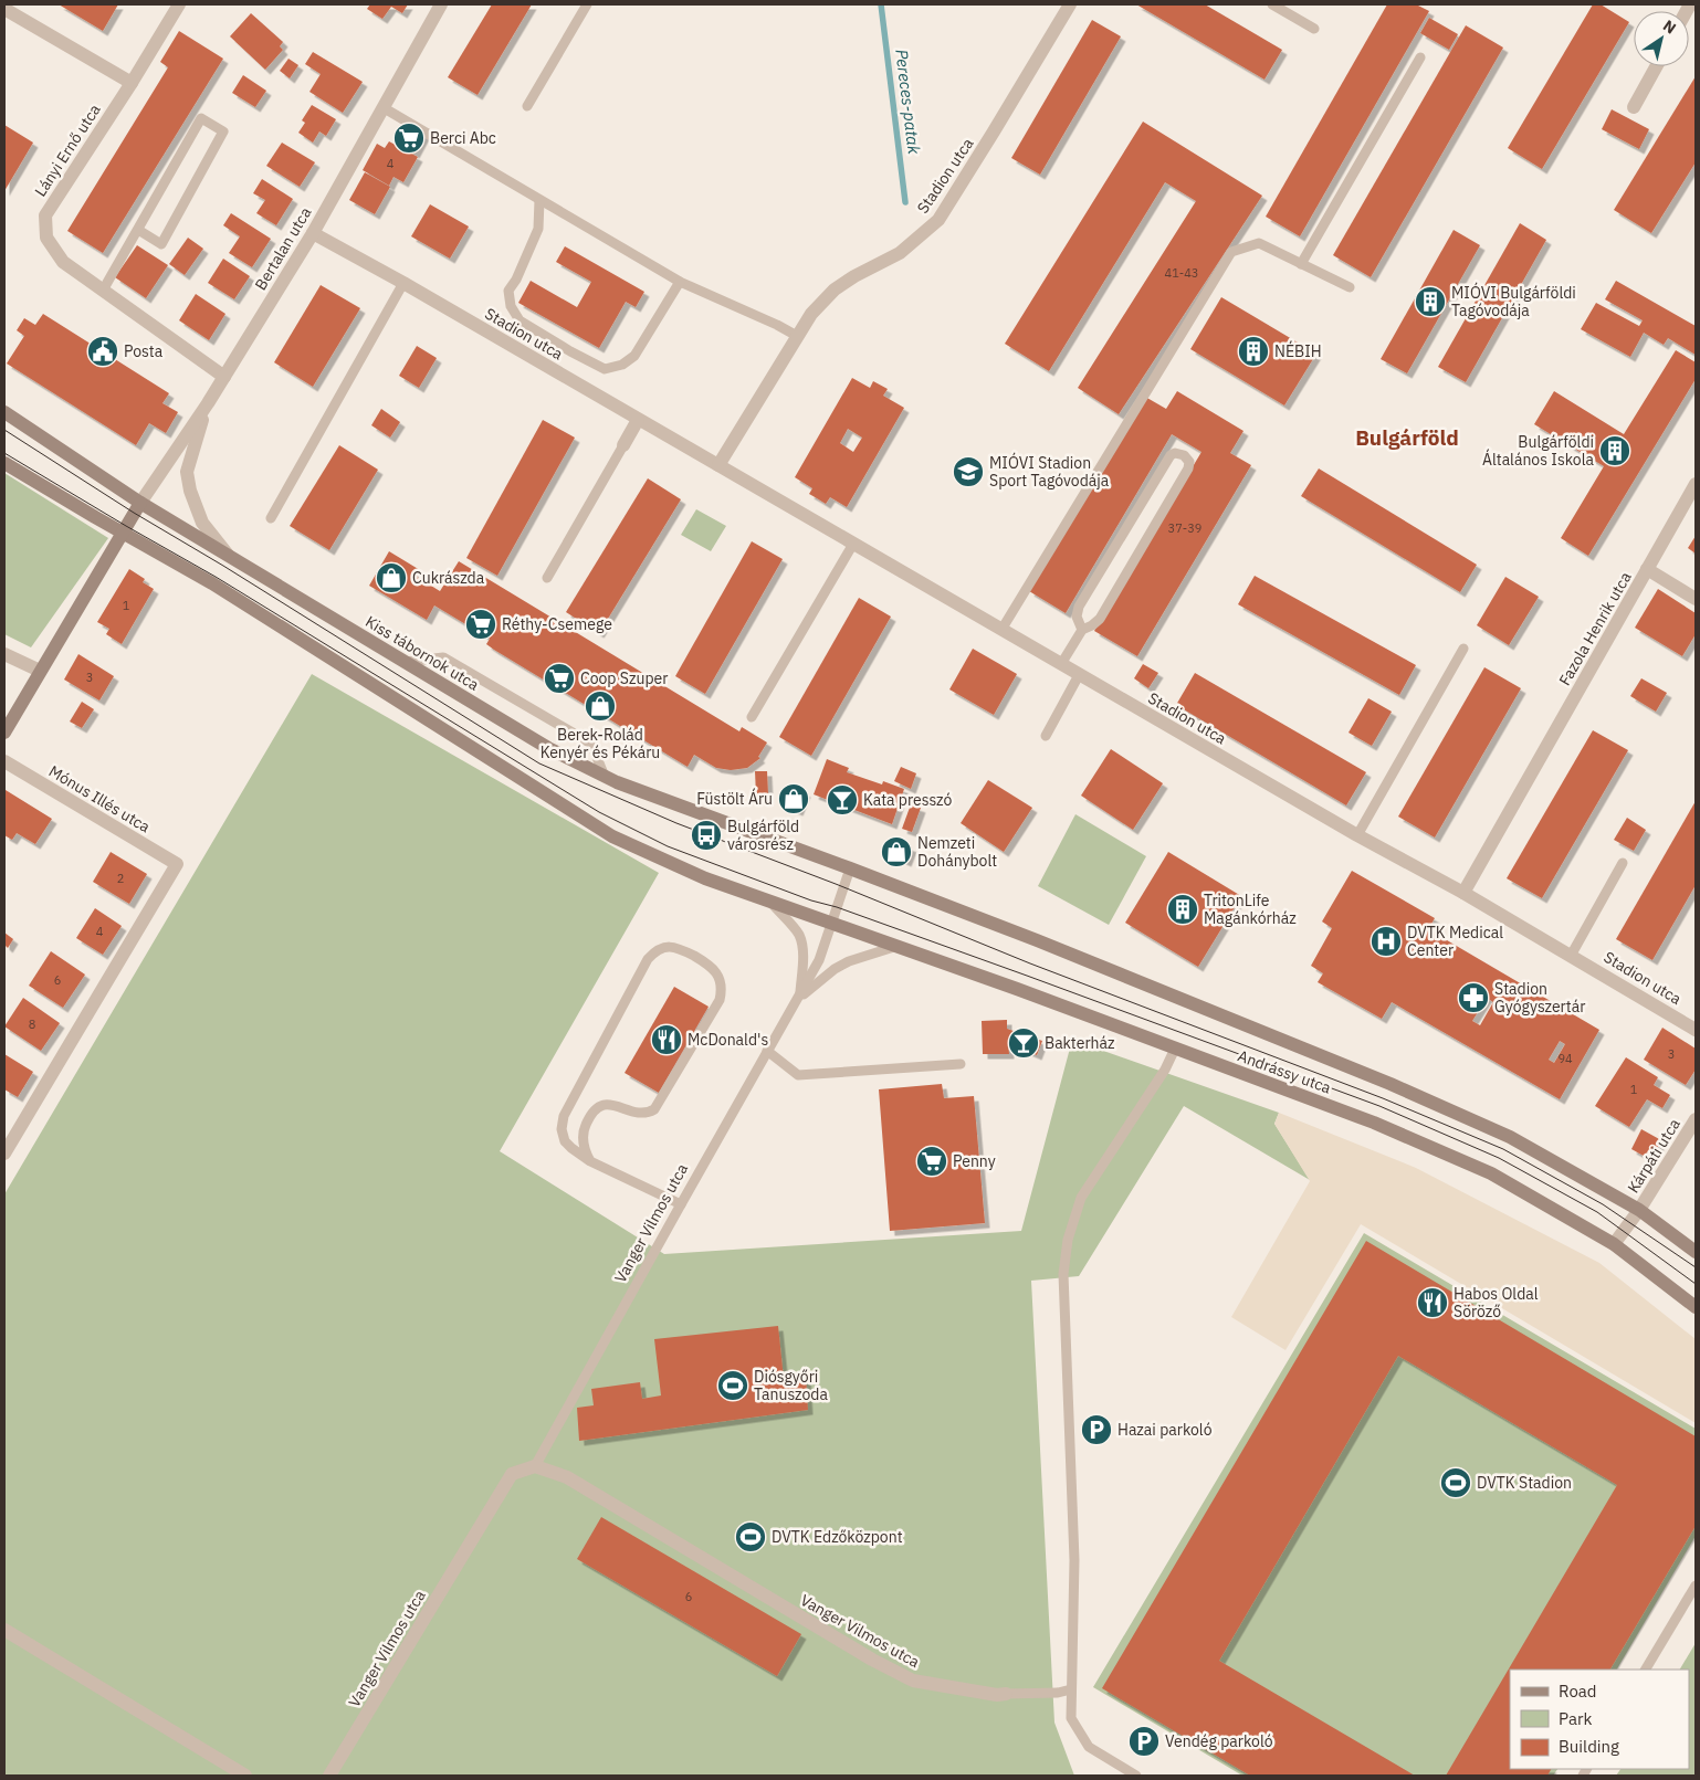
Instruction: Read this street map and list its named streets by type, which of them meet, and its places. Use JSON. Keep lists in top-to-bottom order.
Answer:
{
  "streets": {
    "main road": ["Kiss tábornok utca", "Andrássy utca"],
    "street": [
      "Lányi Ernő utca",
      "Stadion utca",
      "Bertalan utca",
      "Fazola Henrik utca",
      "Mónus Illés utca",
      "Kárpáti utca",
      "Vanger Vilmos utca"
    ]
  },
  "crossings": [
    ["Lányi Ernő utca", "Bertalan utca"],
    ["Stadion utca", "Bertalan utca"],
    ["Stadion utca", "Fazola Henrik utca"],
    ["Bertalan utca", "Kiss tábornok utca"],
    ["Kiss tábornok utca", "Andrássy utca"],
    ["Kiss tábornok utca", "Vanger Vilmos utca"],
    ["Andrássy utca", "Kárpáti utca"],
    ["Andrássy utca", "Vanger Vilmos utca"]
  ],
  "districts": ["Bulgárföld"],
  "water": ["Pereces-patak"],
  "places": {
    "supermarket": [
      "Berci Abc",
      "Réthy-Csemege",
      "Coop Szuper",
      "Penny"
    ],
    "building": [
      "MIÓVI Bulgárföldi Tagóvodája",
      "NÉBIH",
      "Bulgárföldi Általános Iskola",
      "TritonLife Magánkórház"
    ],
    "public building": ["Posta"],
    "school or university": ["MIÓVI Stadion Sport Tagóvodája"],
    "shop": [
      "Cukrászda",
      "Berek-Rolád Kenyér és Pékáru",
      "Füstölt Áru",
      "Nemzeti Dohánybolt"
    ],
    "bar": ["Kata presszó", "Bakterház"],
    "bus stop": ["Bulgárföld városrész"],
    "hospital": ["DVTK Medical Center"],
    "pharmacy": ["Stadion Gyógyszertár"],
    "restaurant": ["McDonald's", "Habos Oldal Söröző"],
    "sports": ["Diósgyőri Tanuszoda", "DVTK Stadion", "DVTK Edzőközpont"],
    "parking": ["Hazai parkoló", "Vendég parkoló"]
  },
  "house_numbers": [
    "4",
    "41-43",
    "37-39",
    "1",
    "3",
    "2",
    "4",
    "6",
    "8",
    "3",
    "94",
    "1",
    "6"
  ],
  "legend": ["Road", "Park", "Building"],
  "north": "top right"
}
